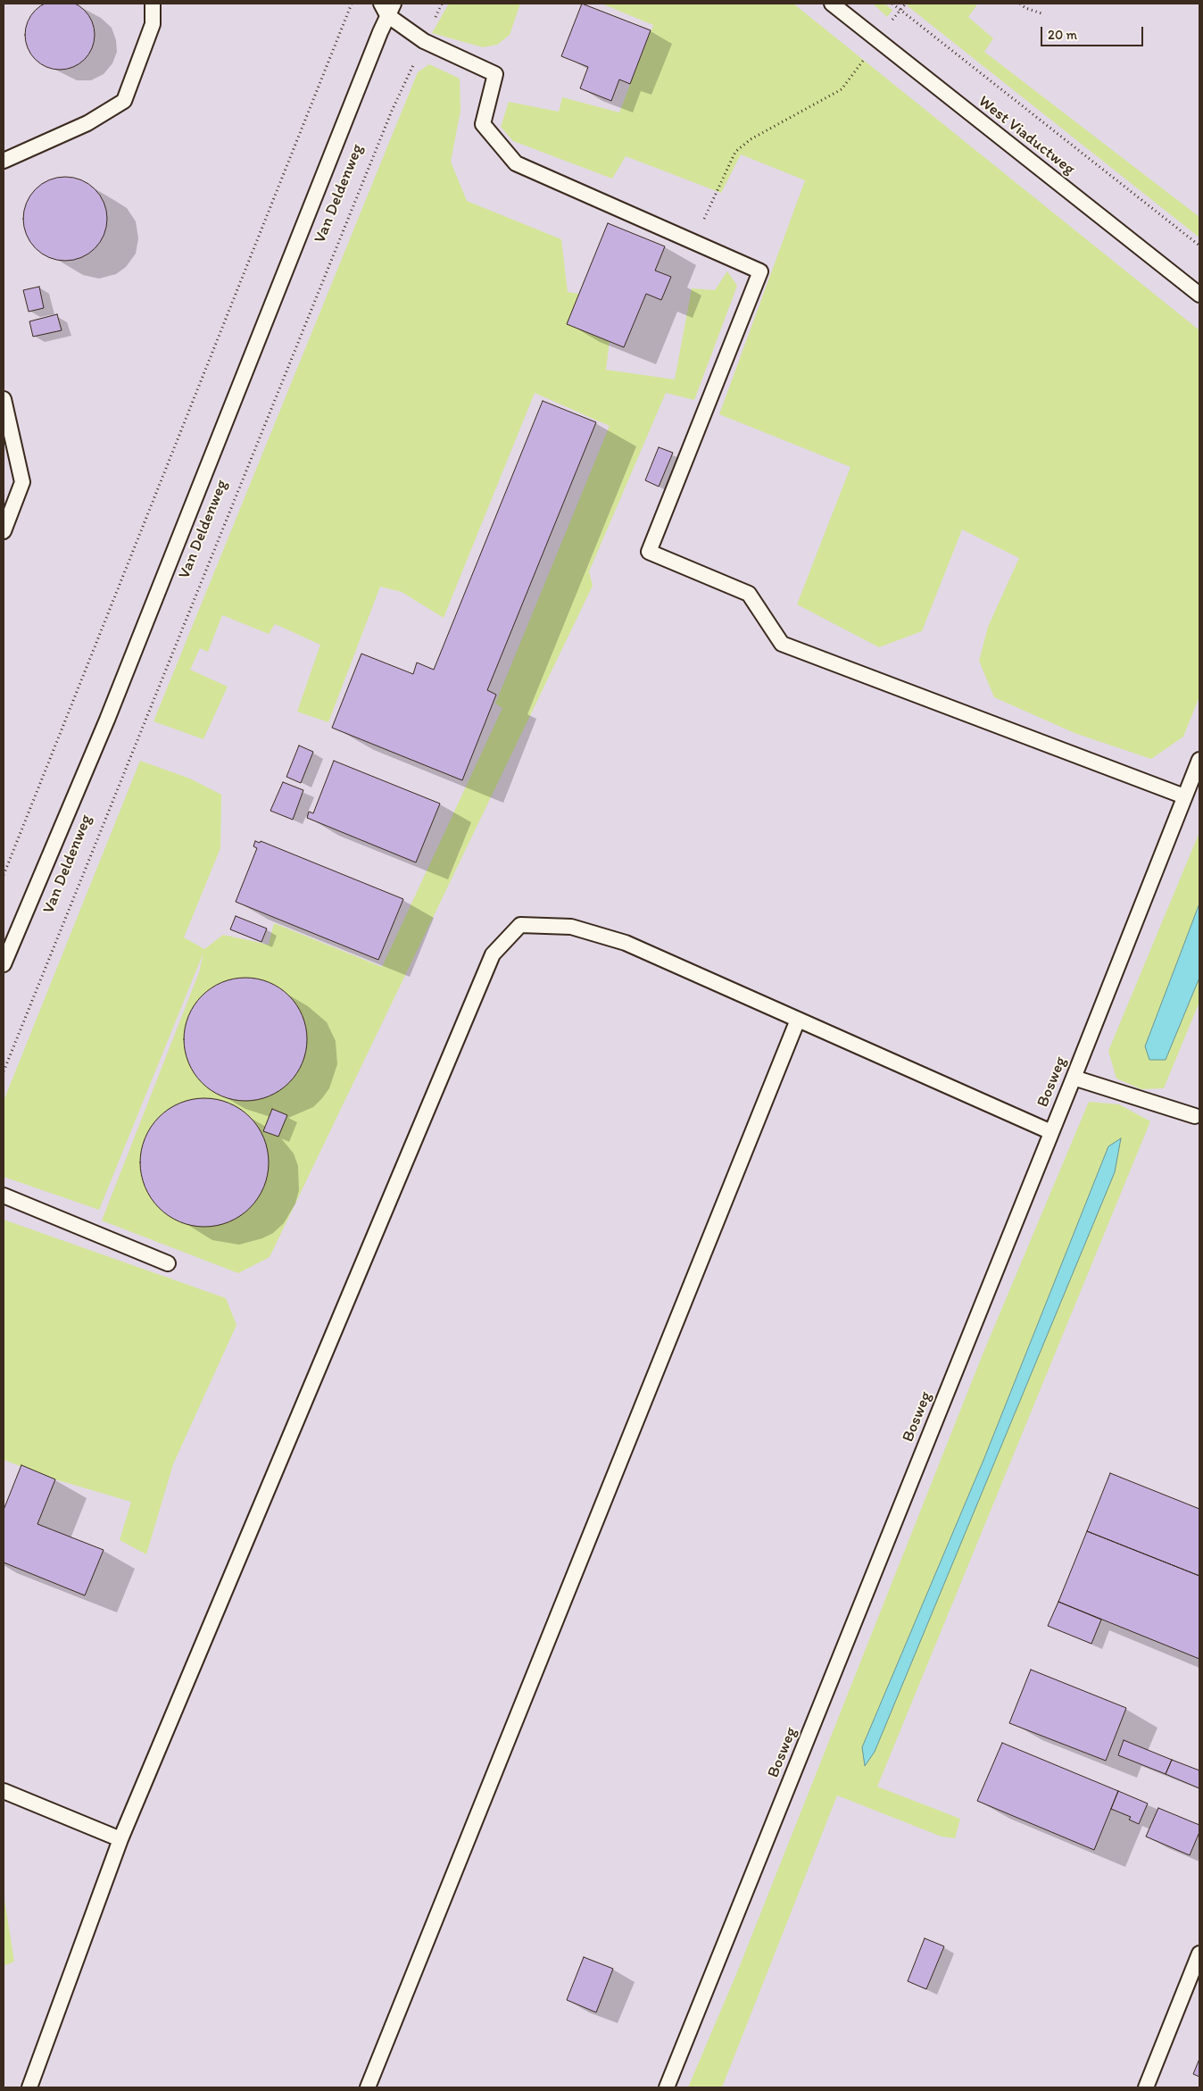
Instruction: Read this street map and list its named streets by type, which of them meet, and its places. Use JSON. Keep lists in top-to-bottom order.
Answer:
{
  "streets": {
    "lane": ["West Viaductweg", "Van Deldenweg", "Bosweg"]
  },
  "scale_bar": "20 m"
}
